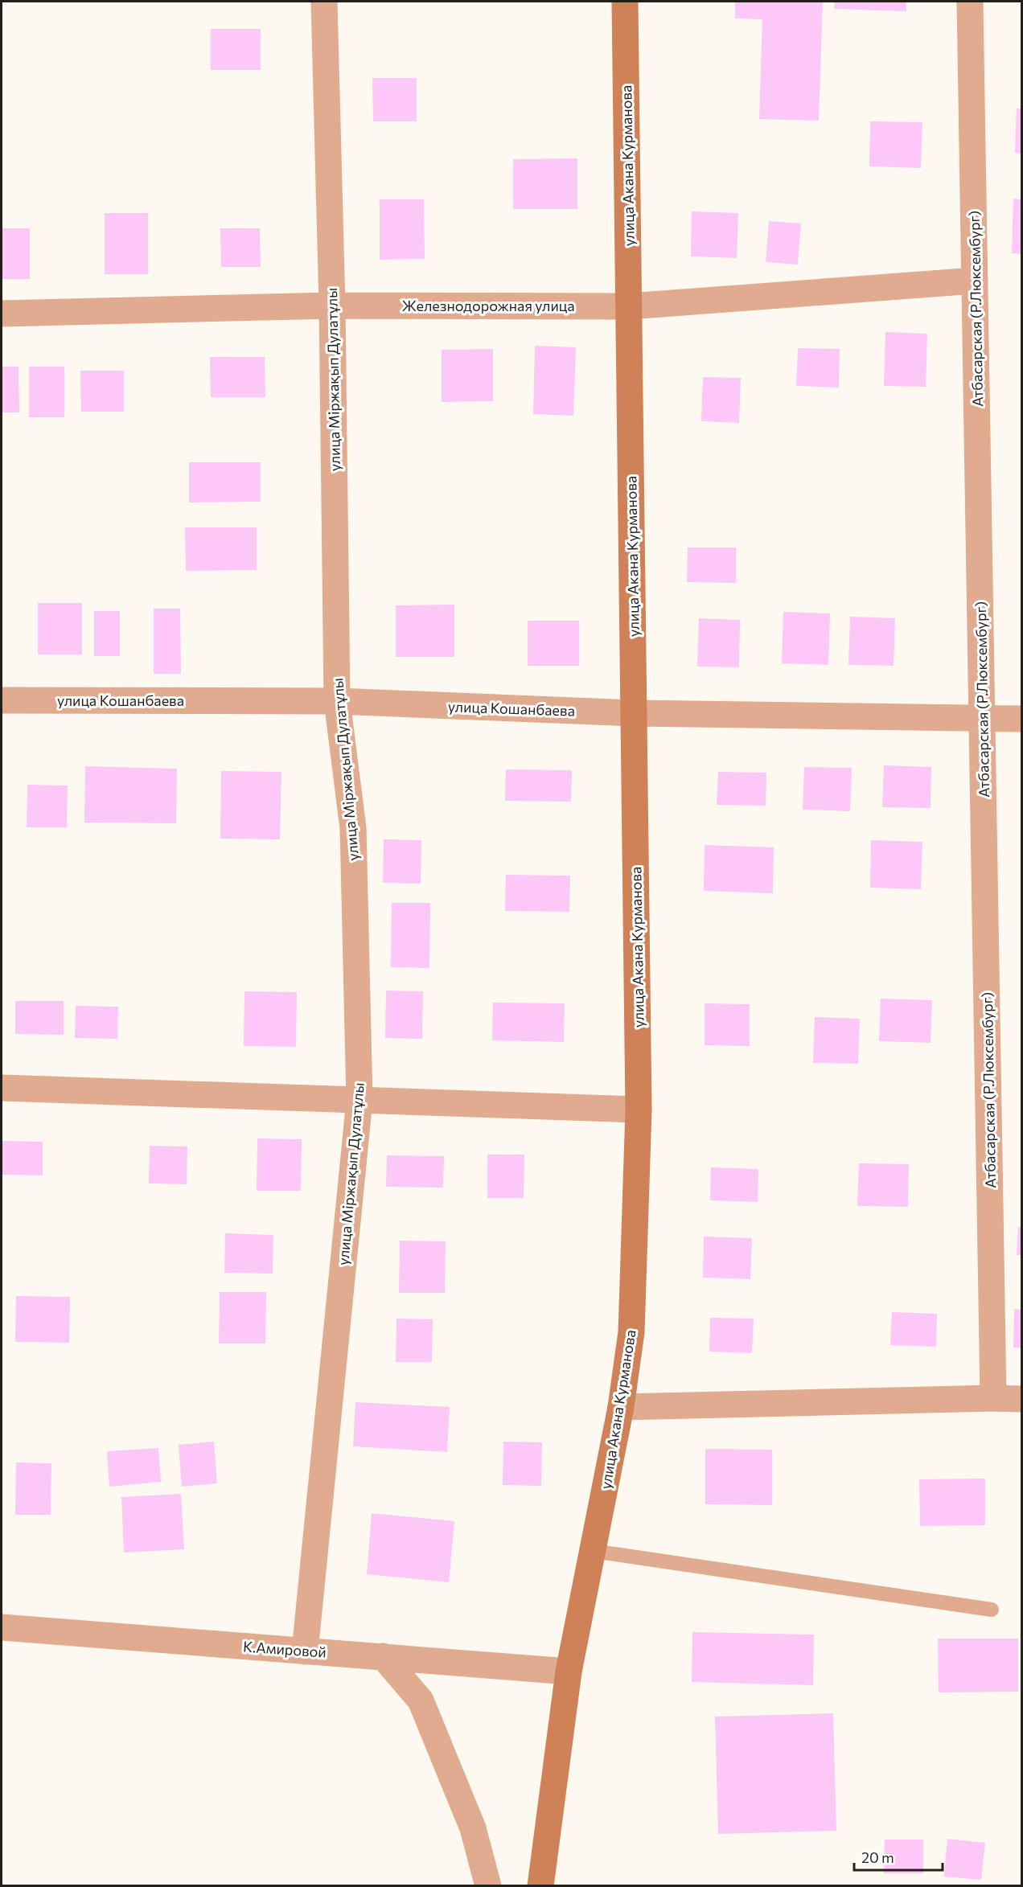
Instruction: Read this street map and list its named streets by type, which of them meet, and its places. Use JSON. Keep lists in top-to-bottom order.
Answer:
{
  "streets": {
    "main road": ["улица Акана Курманова"],
    "street": [
      "Железнодорожная улица",
      "Атбасарская (Р.Люксембург)",
      "улица Міржақып Дулатұлы",
      "улица Кошанбаева",
      "К.Амировой"
    ]
  },
  "crossings": [
    ["улица Акана Курманова", "Железнодорожная улица"],
    ["улица Акана Курманова", "улица Кошанбаева"],
    ["улица Акана Курманова", "К.Амировой"],
    ["Железнодорожная улица", "Атбасарская (Р.Люксембург)"],
    ["Железнодорожная улица", "улица Міржақып Дулатұлы"],
    ["Атбасарская (Р.Люксембург)", "улица Кошанбаева"],
    ["улица Міржақып Дулатұлы", "улица Кошанбаева"],
    ["улица Міржақып Дулатұлы", "К.Амировой"]
  ],
  "scale_bar": "20 m"
}
